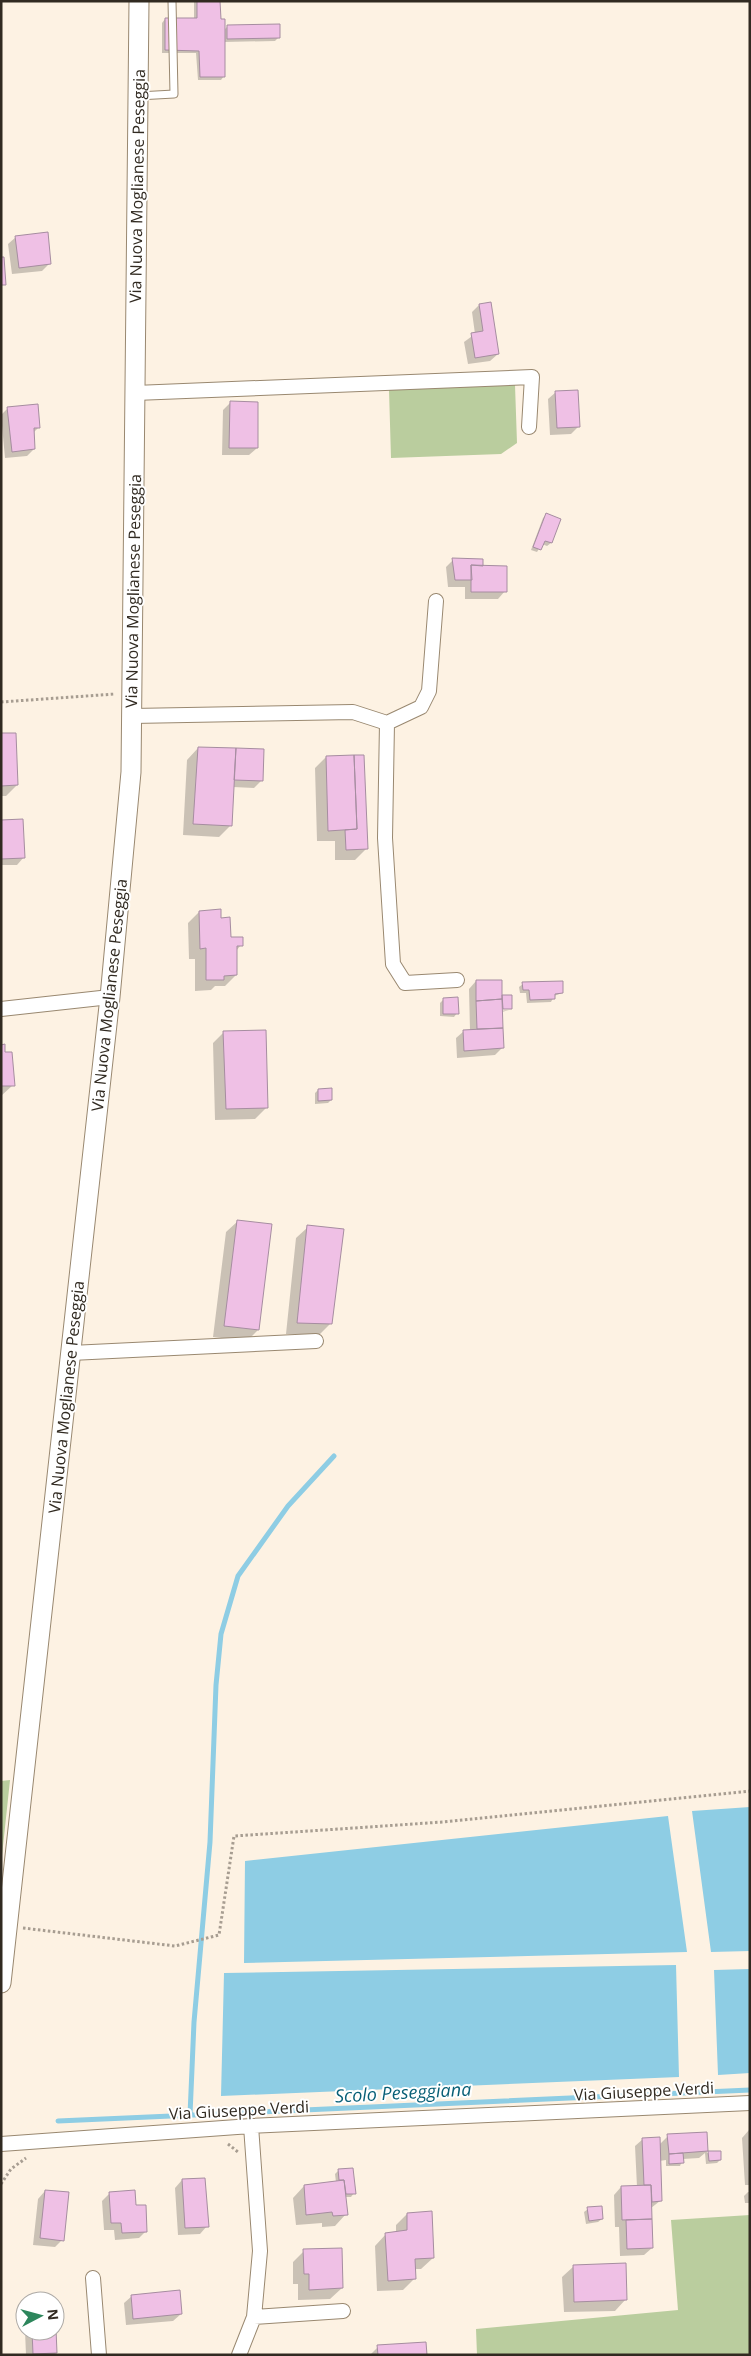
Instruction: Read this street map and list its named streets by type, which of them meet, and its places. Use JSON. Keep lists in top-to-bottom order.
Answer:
{
  "streets": {
    "main road": ["Via Nuova Moglianese Peseggia"],
    "street": ["Via Giuseppe Verdi"]
  },
  "water": ["Scolo Peseggiana"],
  "north": "right"
}
